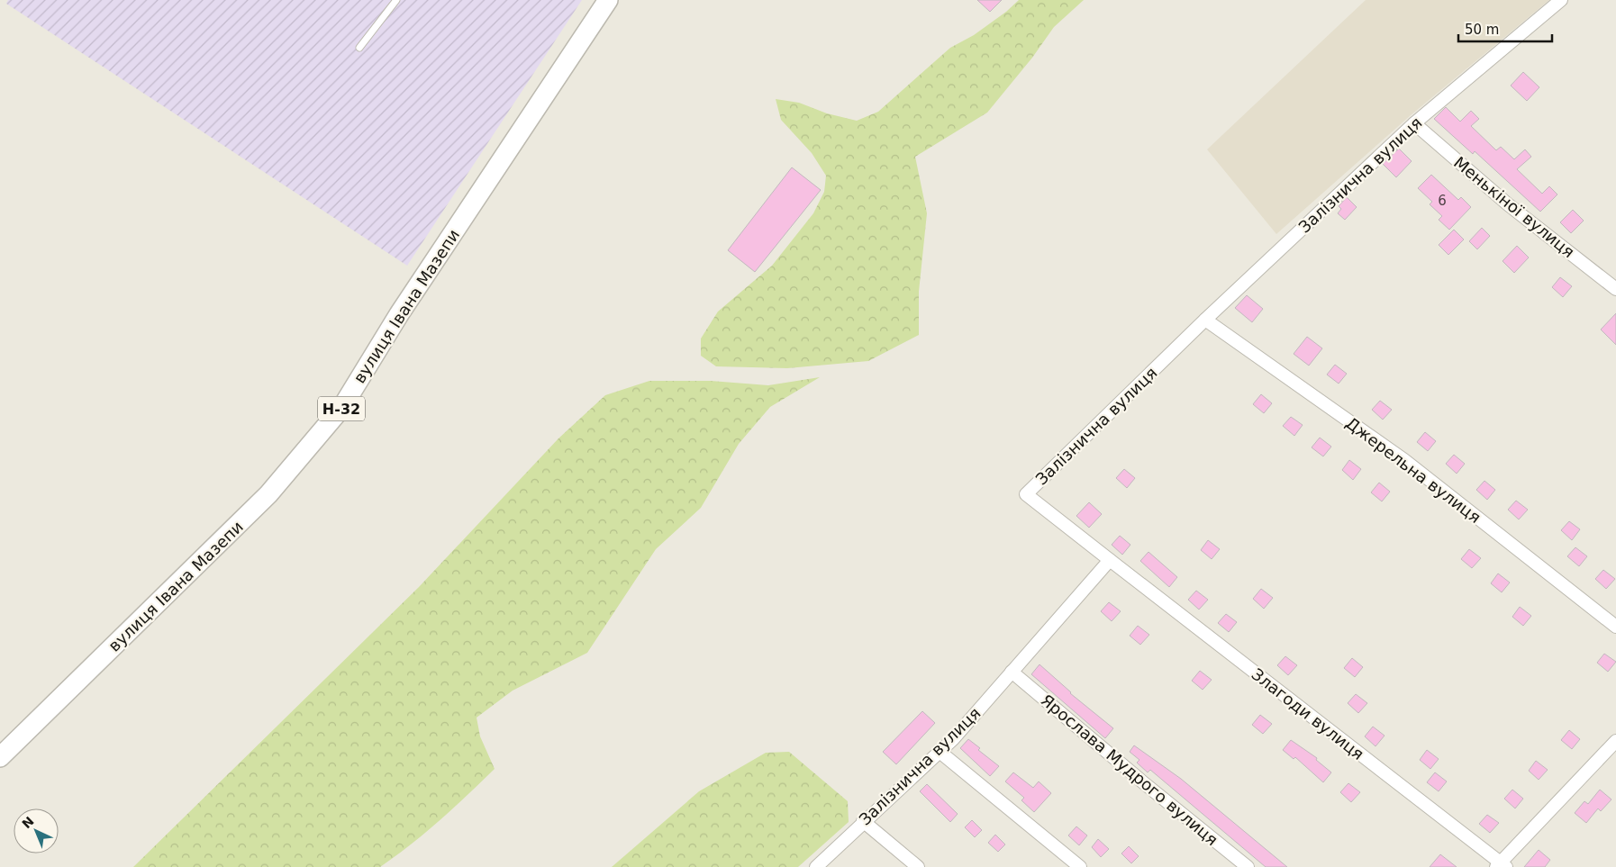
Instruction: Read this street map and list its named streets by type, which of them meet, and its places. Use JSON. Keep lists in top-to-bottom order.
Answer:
{
  "streets": {
    "main road": ["вулиця Івана Мазепи", "Н-32"],
    "street": [
      "Залізнична вулиця",
      "Менькіної вулиця",
      "Джерельна вулиця",
      "Злагоди вулиця",
      "Ярослава Мудрого вулиця"
    ]
  },
  "crossings": [
    ["Залізнична вулиця", "Менькіної вулиця"],
    ["Залізнична вулиця", "Джерельна вулиця"],
    ["Залізнична вулиця", "Злагоди вулиця"],
    ["Залізнична вулиця", "Ярослава Мудрого вулиця"]
  ],
  "house_numbers": ["6"],
  "scale_bar": "50 m",
  "north": "top left"
}
